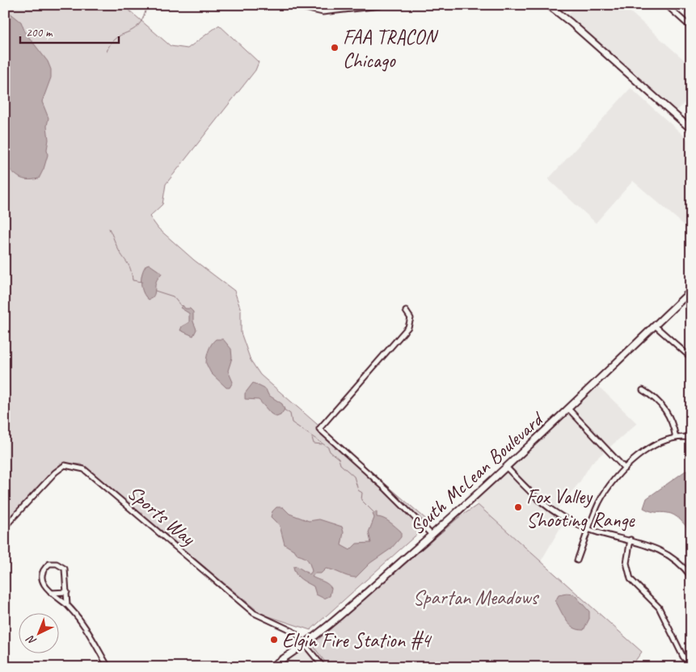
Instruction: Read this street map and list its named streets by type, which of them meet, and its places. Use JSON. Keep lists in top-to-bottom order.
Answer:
{
  "streets": {
    "main road": ["South McLean Boulevard"],
    "street": ["Sports Way"]
  },
  "crossings": [
    ["South McLean Boulevard", "Sports Way"]
  ],
  "parks": ["Spartan Meadows"],
  "places": ["FAA TRACON Chicago", "Fox Valley Shooting Range", "Elgin Fire Station #4"],
  "scale_bar": "200 m",
  "north": "bottom left"
}
